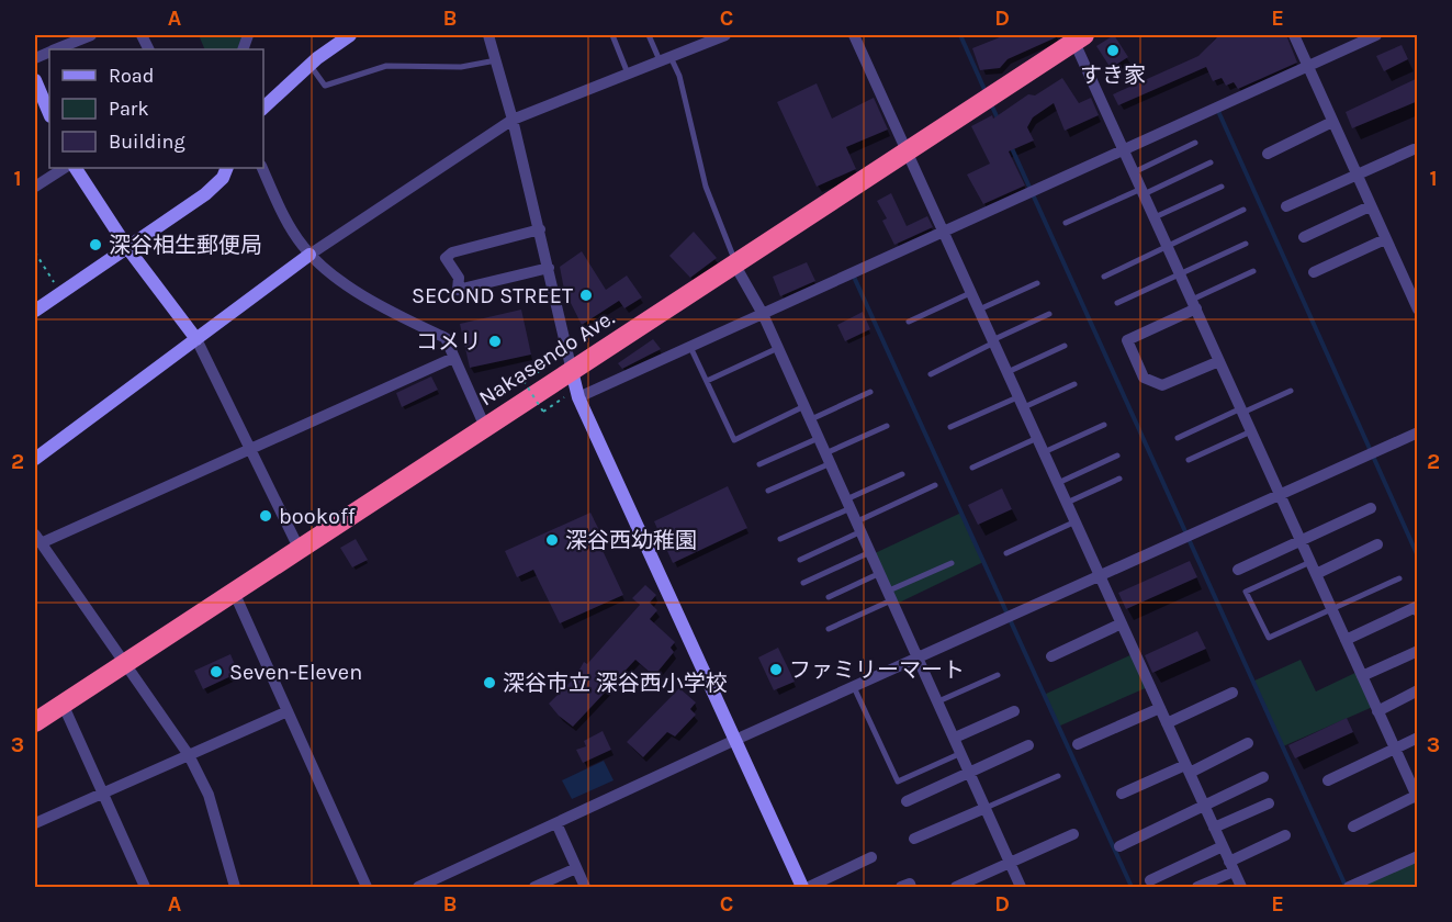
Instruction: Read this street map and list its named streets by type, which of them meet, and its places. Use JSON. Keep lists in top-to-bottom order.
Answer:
{
  "streets": {
    "highway": ["Nakasendo Ave."]
  },
  "places": [
    "すき家",
    "深谷相生郵便局",
    "SECOND STREET",
    "コメリ",
    "bookoff",
    "深谷西幼稚園",
    "ファミリーマート",
    "Seven-Eleven",
    "深谷市立 深谷西小学校"
  ],
  "legend": ["Road", "Park", "Building"],
  "grid": {
    "columns": [
      "A",
      "B",
      "C",
      "D",
      "E"
    ],
    "rows": ["1", "2", "3"]
  }
}
